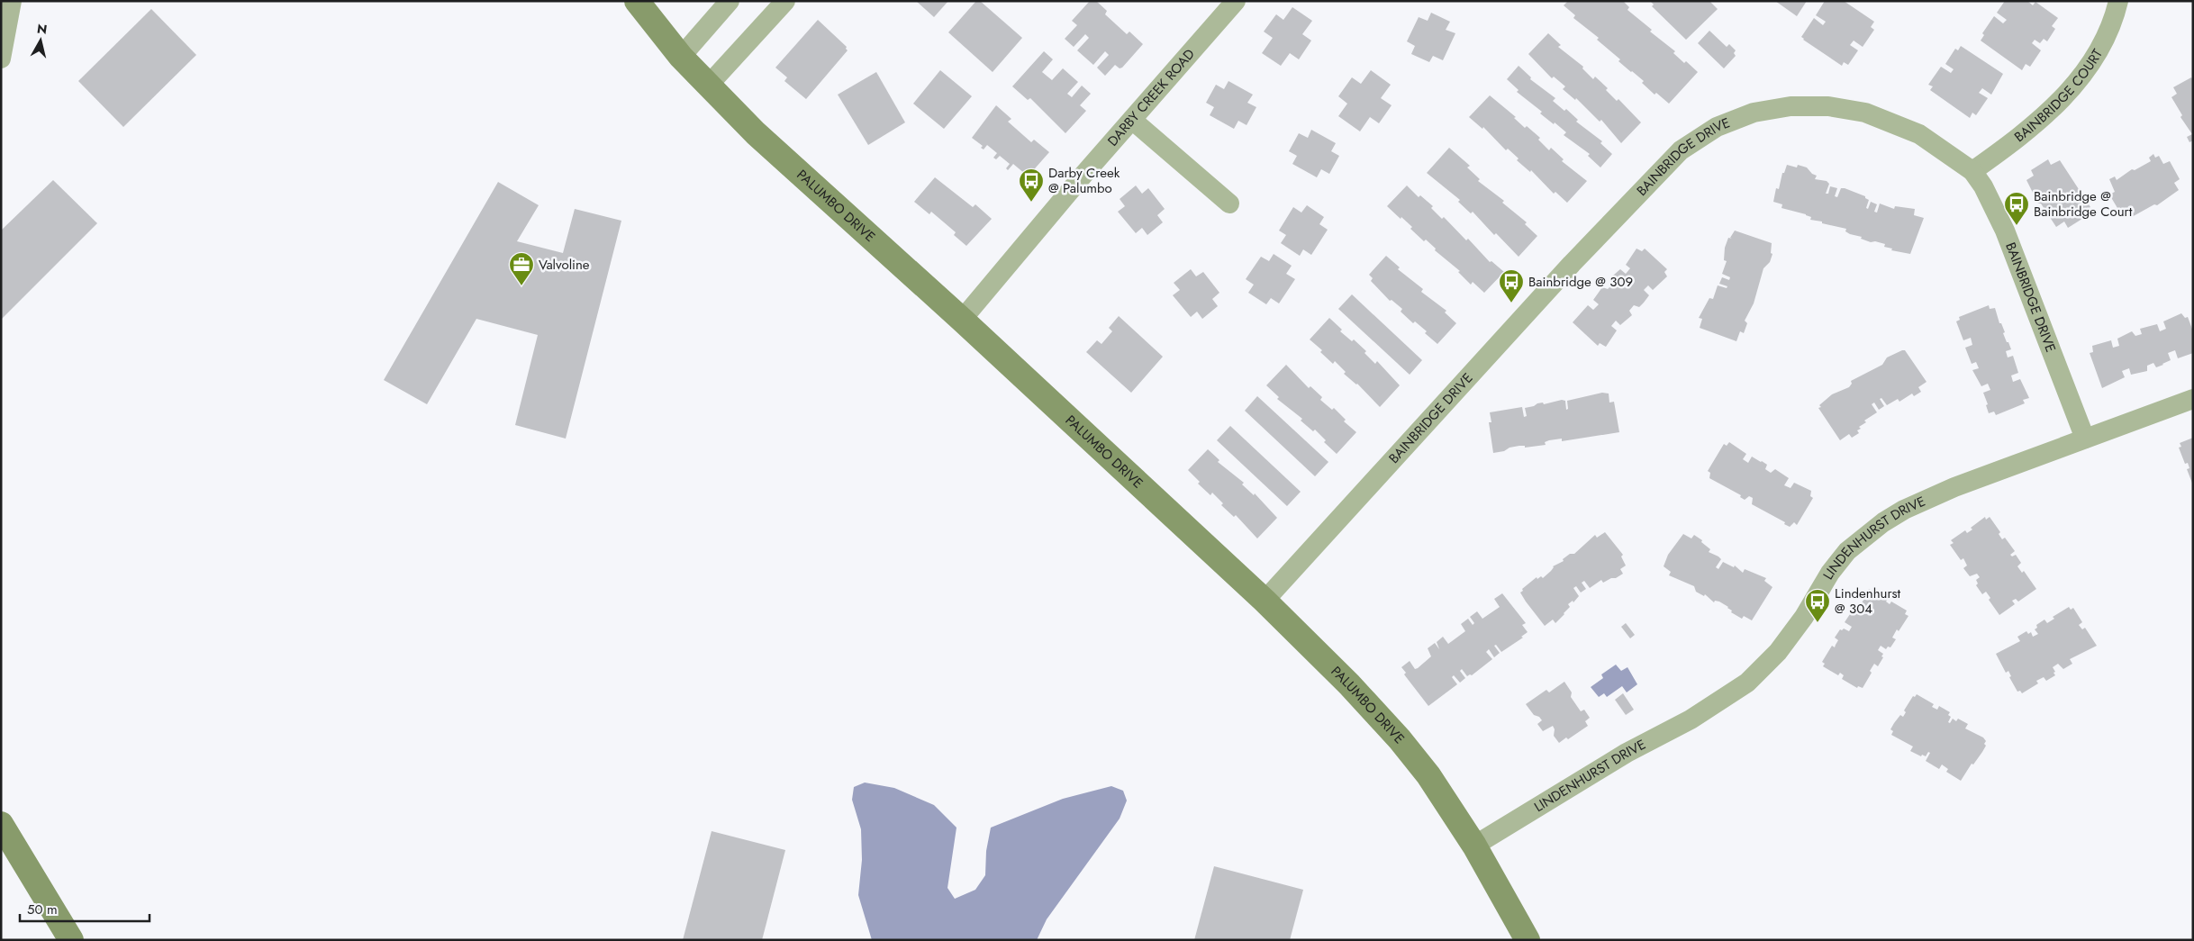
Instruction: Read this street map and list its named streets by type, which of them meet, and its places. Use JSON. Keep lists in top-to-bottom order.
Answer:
{
  "streets": {
    "street": [
      "BAINBRIDGE COURT",
      "DARBY CREEK ROAD",
      "BAINBRIDGE DRIVE",
      "PALUMBO DRIVE",
      "LINDENHURST DRIVE"
    ]
  },
  "crossings": [
    ["BAINBRIDGE COURT", "BAINBRIDGE DRIVE"],
    ["DARBY CREEK ROAD", "PALUMBO DRIVE"],
    ["BAINBRIDGE DRIVE", "PALUMBO DRIVE"],
    ["BAINBRIDGE DRIVE", "LINDENHURST DRIVE"],
    ["PALUMBO DRIVE", "LINDENHURST DRIVE"]
  ],
  "places": {
    "bus stop": [
      "Darby Creek @ Palumbo",
      "Bainbridge @ Bainbridge Court",
      "Bainbridge @ 309",
      "Lindenhurst @ 304"
    ],
    "office": ["Valvoline"]
  },
  "scale_bar": "50 m",
  "north": "top"
}
